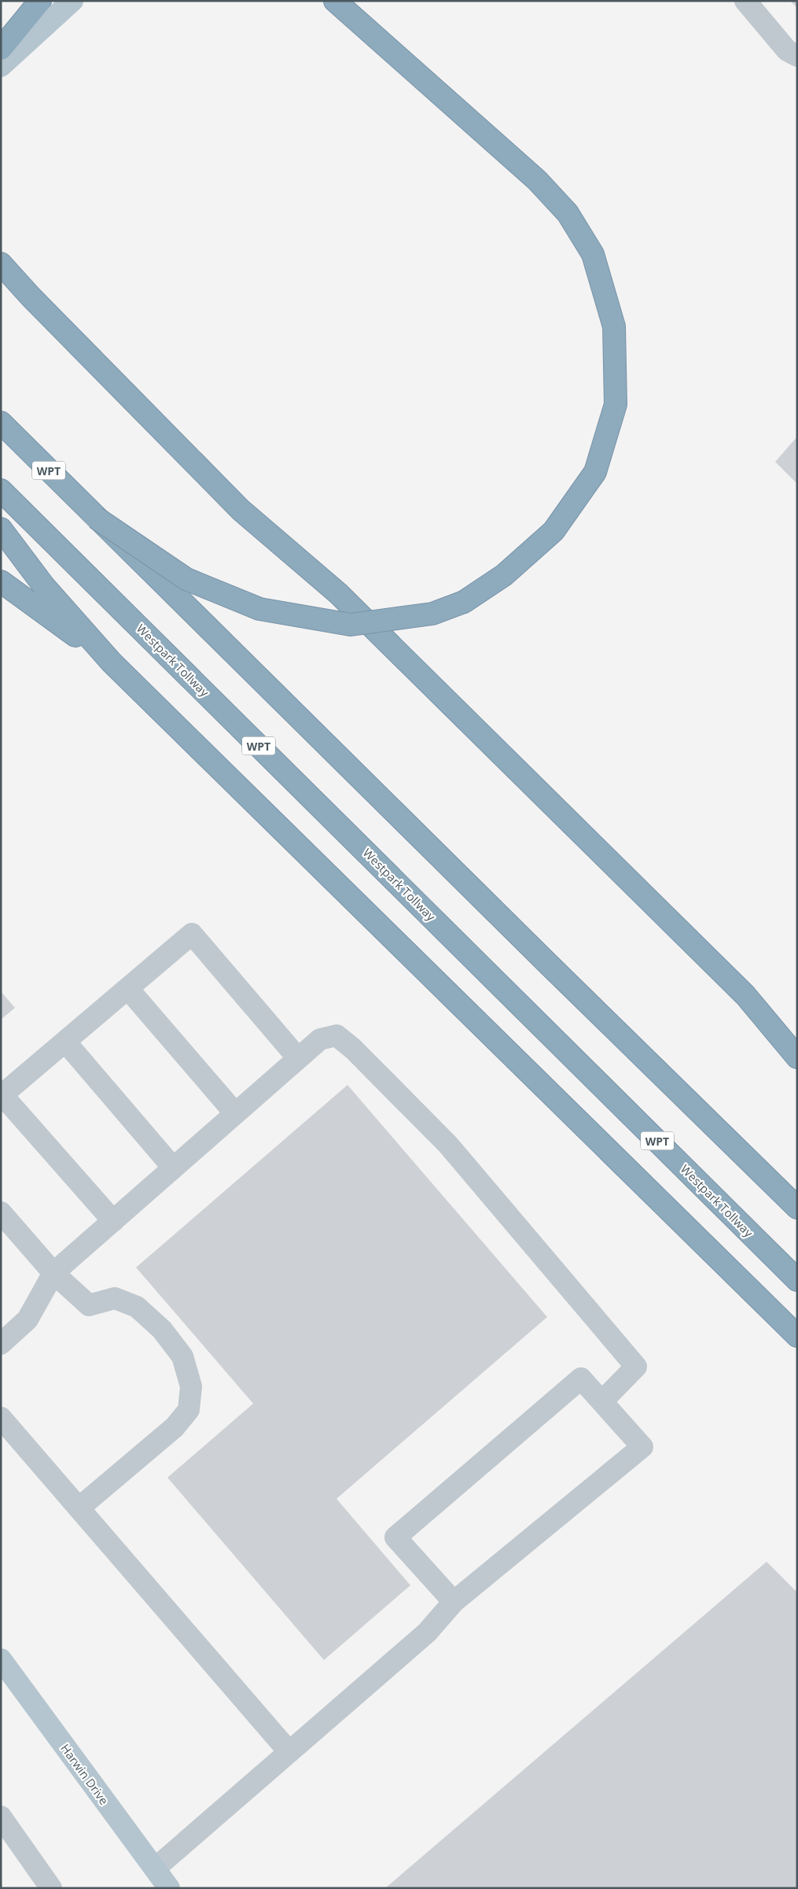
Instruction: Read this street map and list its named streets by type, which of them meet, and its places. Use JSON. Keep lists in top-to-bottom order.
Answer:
{
  "streets": {
    "highway": ["WPT", "Westpark Tollway"],
    "main road": ["Harwin Drive"]
  }
}
